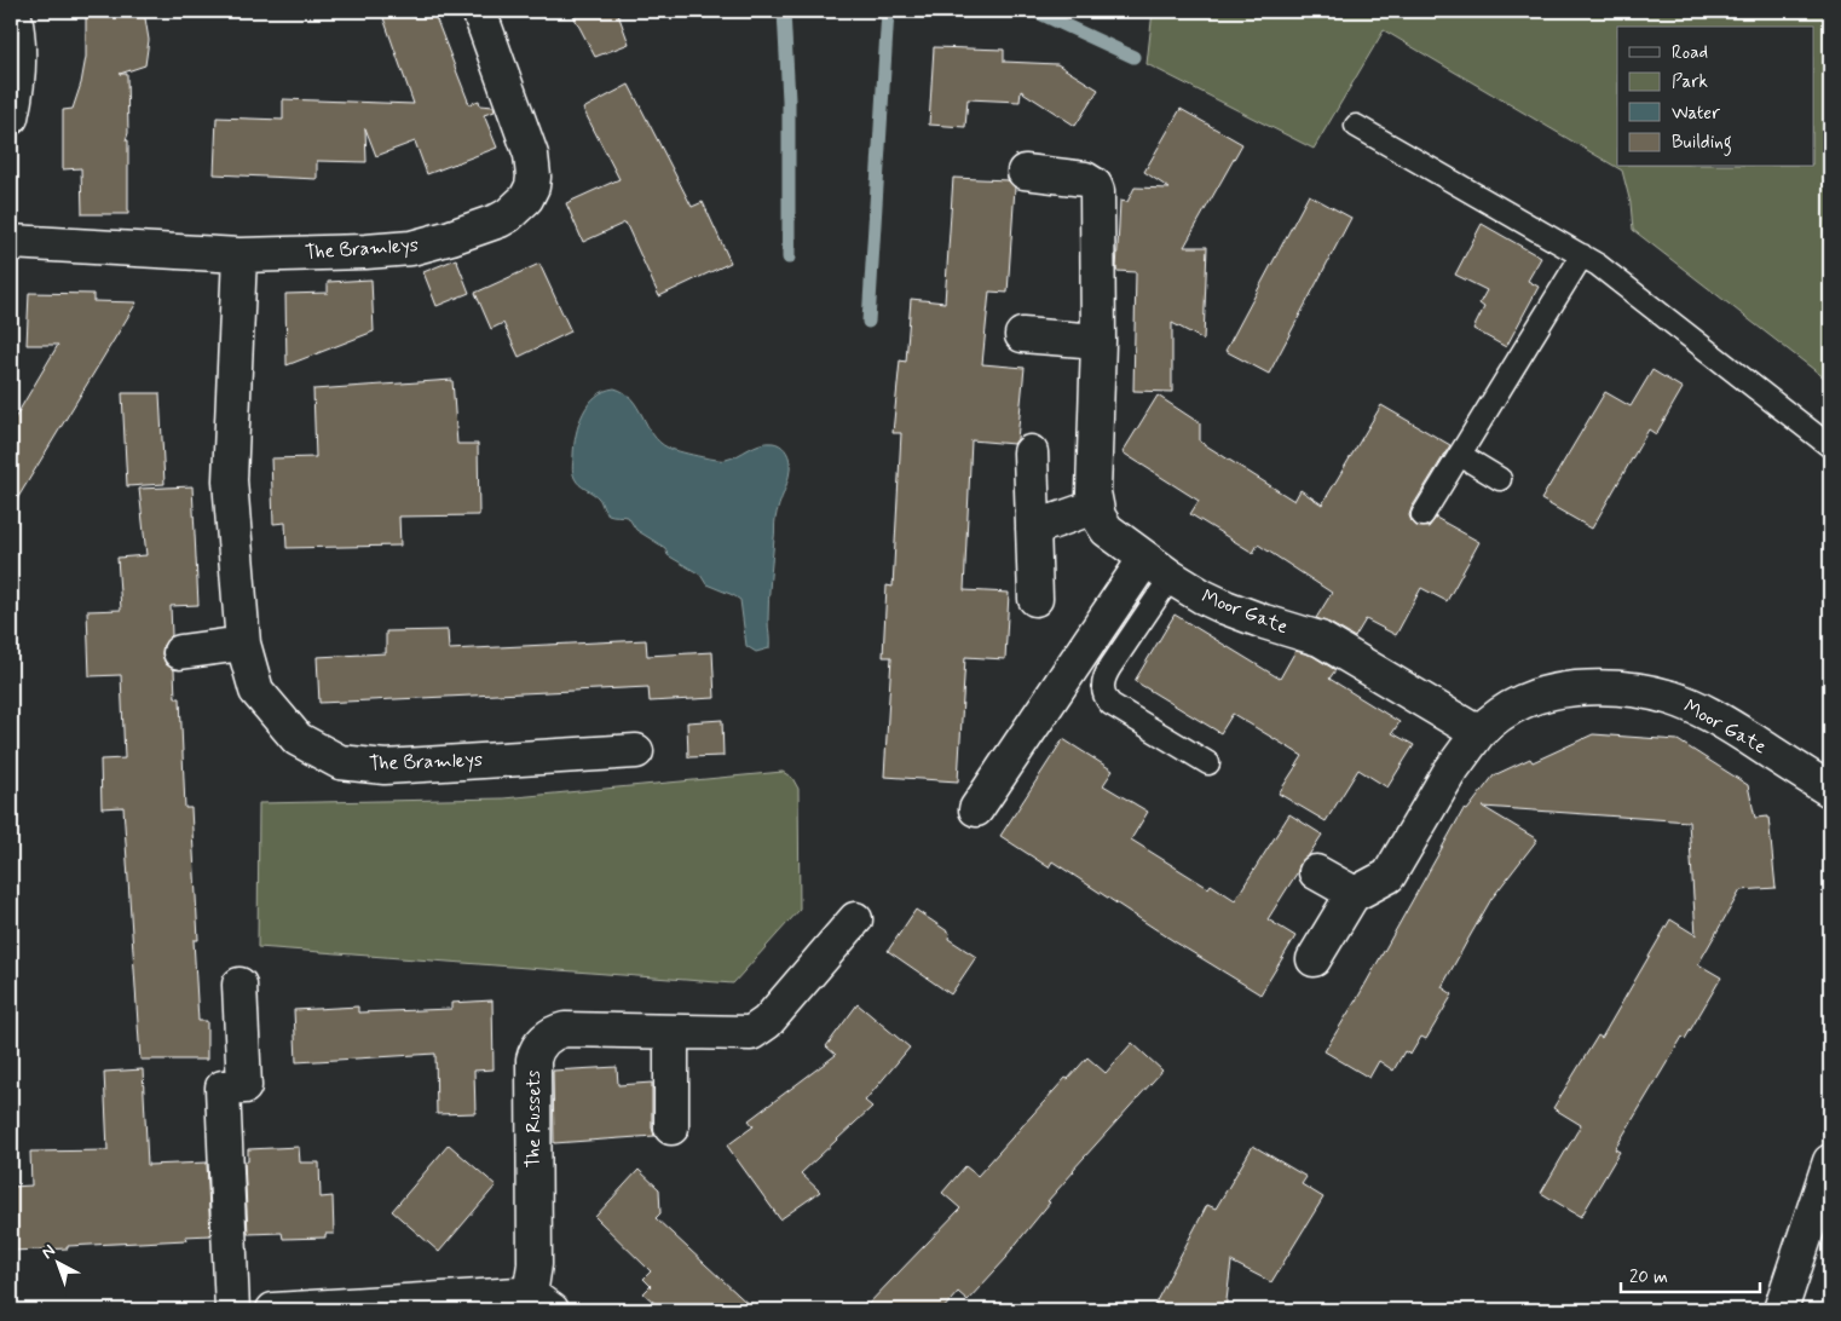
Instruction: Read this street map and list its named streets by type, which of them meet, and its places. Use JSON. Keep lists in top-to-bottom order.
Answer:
{
  "streets": {
    "street": ["The Bramleys", "Moor Gate", "The Russets"]
  },
  "legend": [
    "Road",
    "Park",
    "Water",
    "Building"
  ],
  "scale_bar": "20 m",
  "north": "top left"
}
